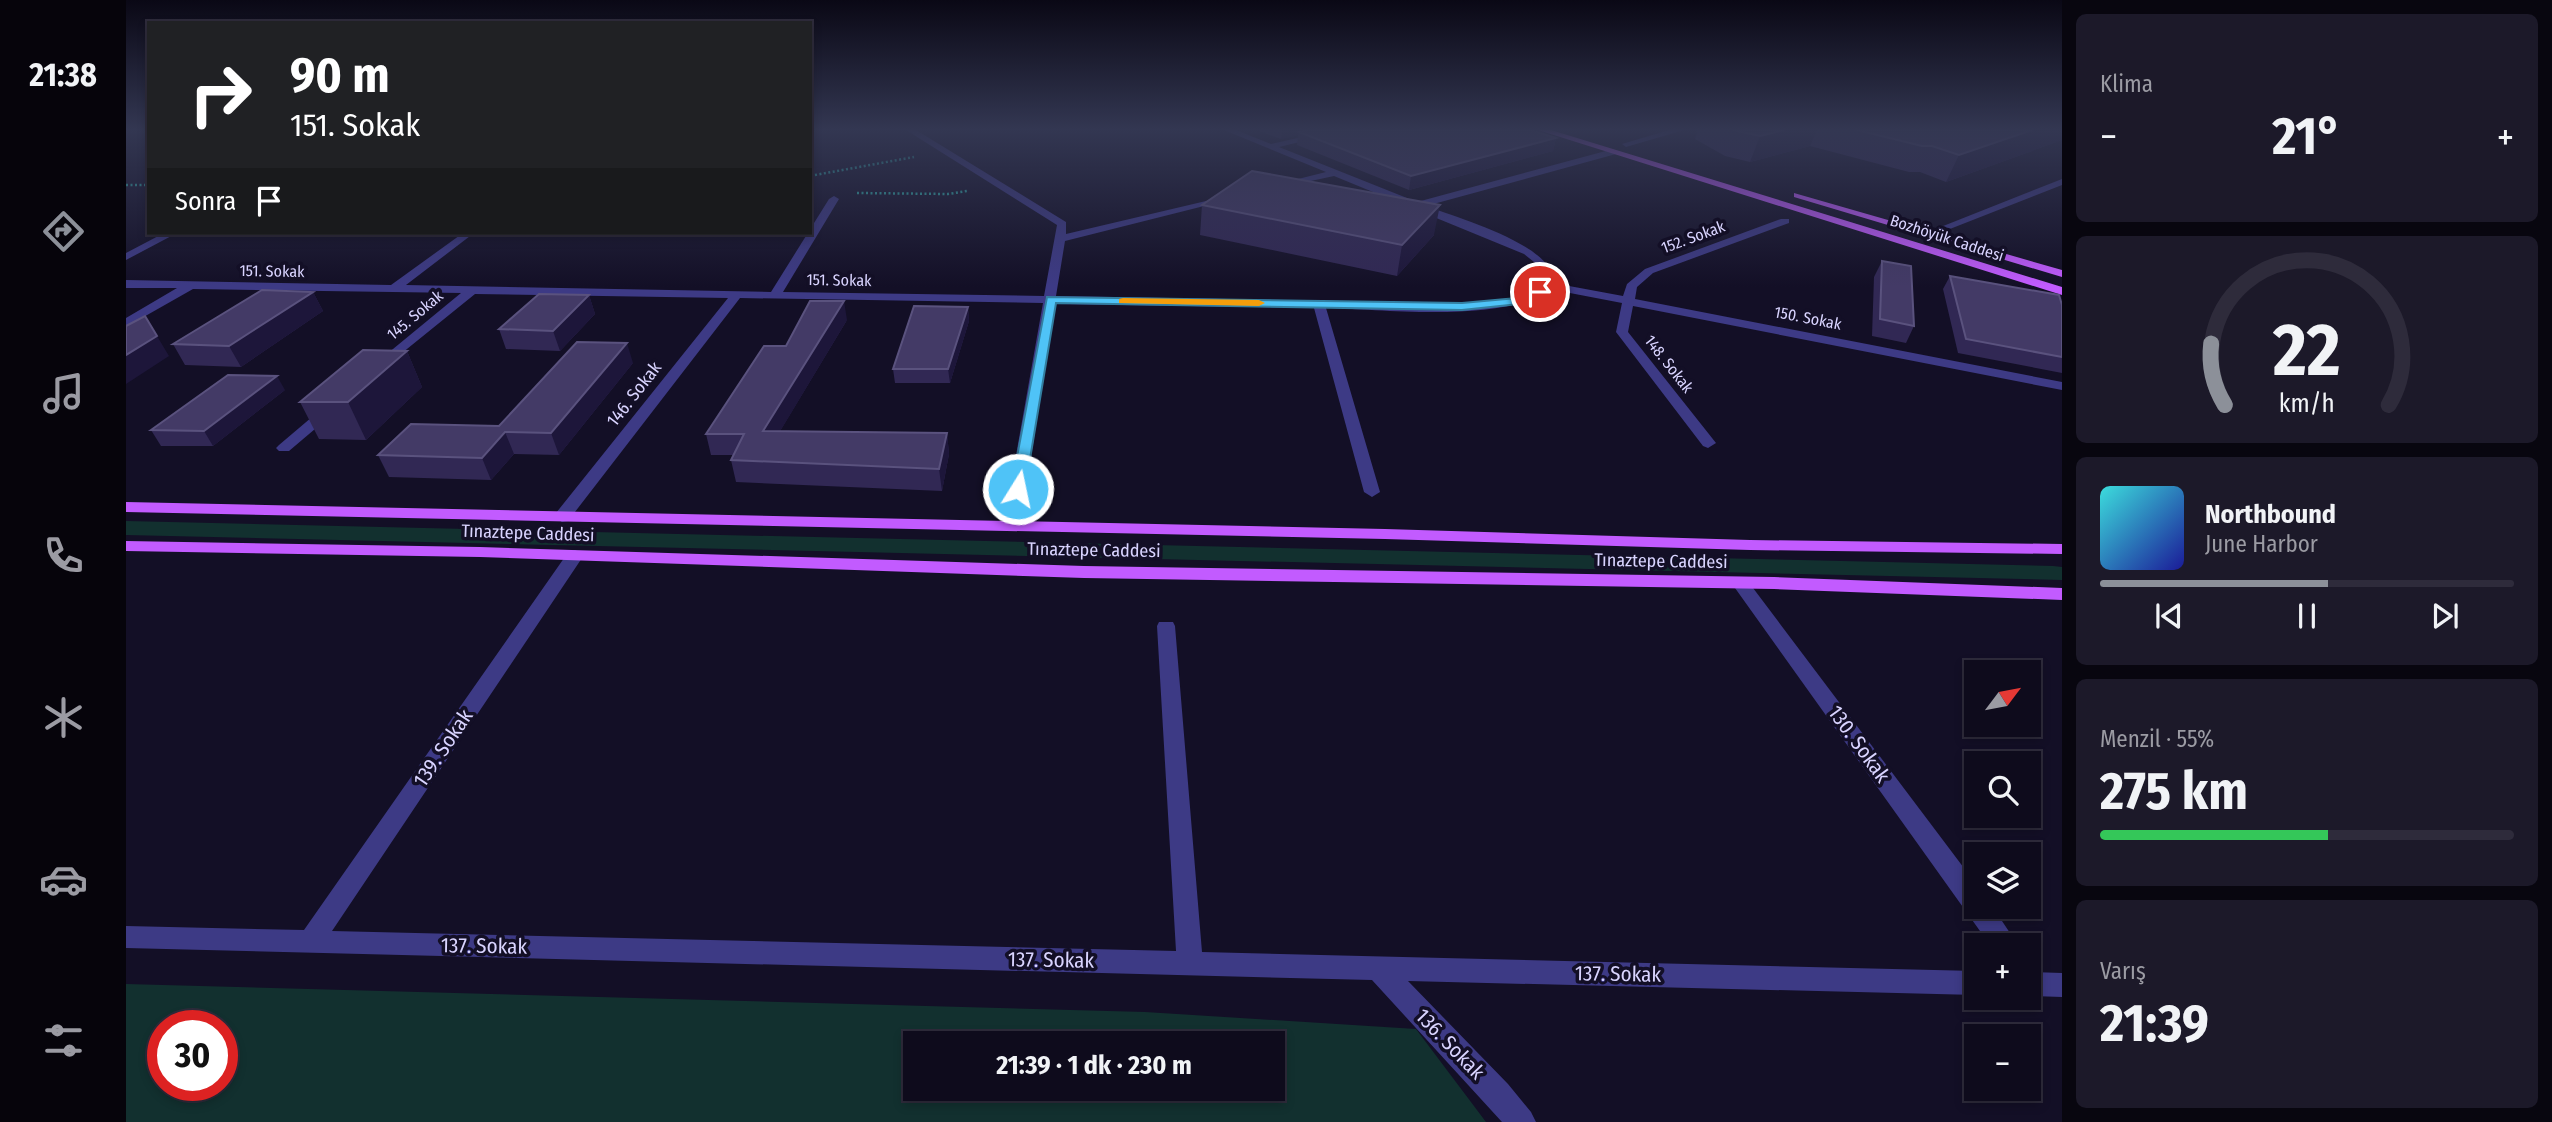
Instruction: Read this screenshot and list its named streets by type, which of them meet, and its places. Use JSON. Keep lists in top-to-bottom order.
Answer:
{
  "streets": {
    "main road": ["Bozhöyük Caddesi", "Tınaztepe Caddesi"],
    "street": [
      "152. Sokak",
      "151. Sokak",
      "145. Sokak",
      "150. Sokak",
      "148. Sokak",
      "146. Sokak",
      "130. Sokak",
      "139. Sokak",
      "137. Sokak",
      "136. Sokak"
    ]
  },
  "crossings": [
    ["152. Sokak", "150. Sokak"],
    ["152. Sokak", "148. Sokak"],
    ["151. Sokak", "145. Sokak"],
    ["151. Sokak", "150. Sokak"],
    ["151. Sokak", "146. Sokak"],
    ["150. Sokak", "148. Sokak"],
    ["146. Sokak", "Tınaztepe Caddesi"],
    ["Tınaztepe Caddesi", "130. Sokak"],
    ["Tınaztepe Caddesi", "139. Sokak"],
    ["139. Sokak", "137. Sokak"],
    ["137. Sokak", "136. Sokak"]
  ],
  "north": "top right",
  "page": {
    "tabs": "21:38",
    "tile": [
      "Klima",
      ["Menzil · 55%", "275 km"],
      ["Varış", "21:39"]
    ],
    "turn": ["90 m", "151. Sokak"],
    "heat": ["−", "21°", "+"],
    "then": "Sonra",
    "song": ["Northbound", "June Harbor"],
    "map_buttons": ["+", "−"],
    "limit": "30",
    "trip": "21:39 · 1 dk · 230 m",
    "gauge": ["22", "km/h"]
  }
}
